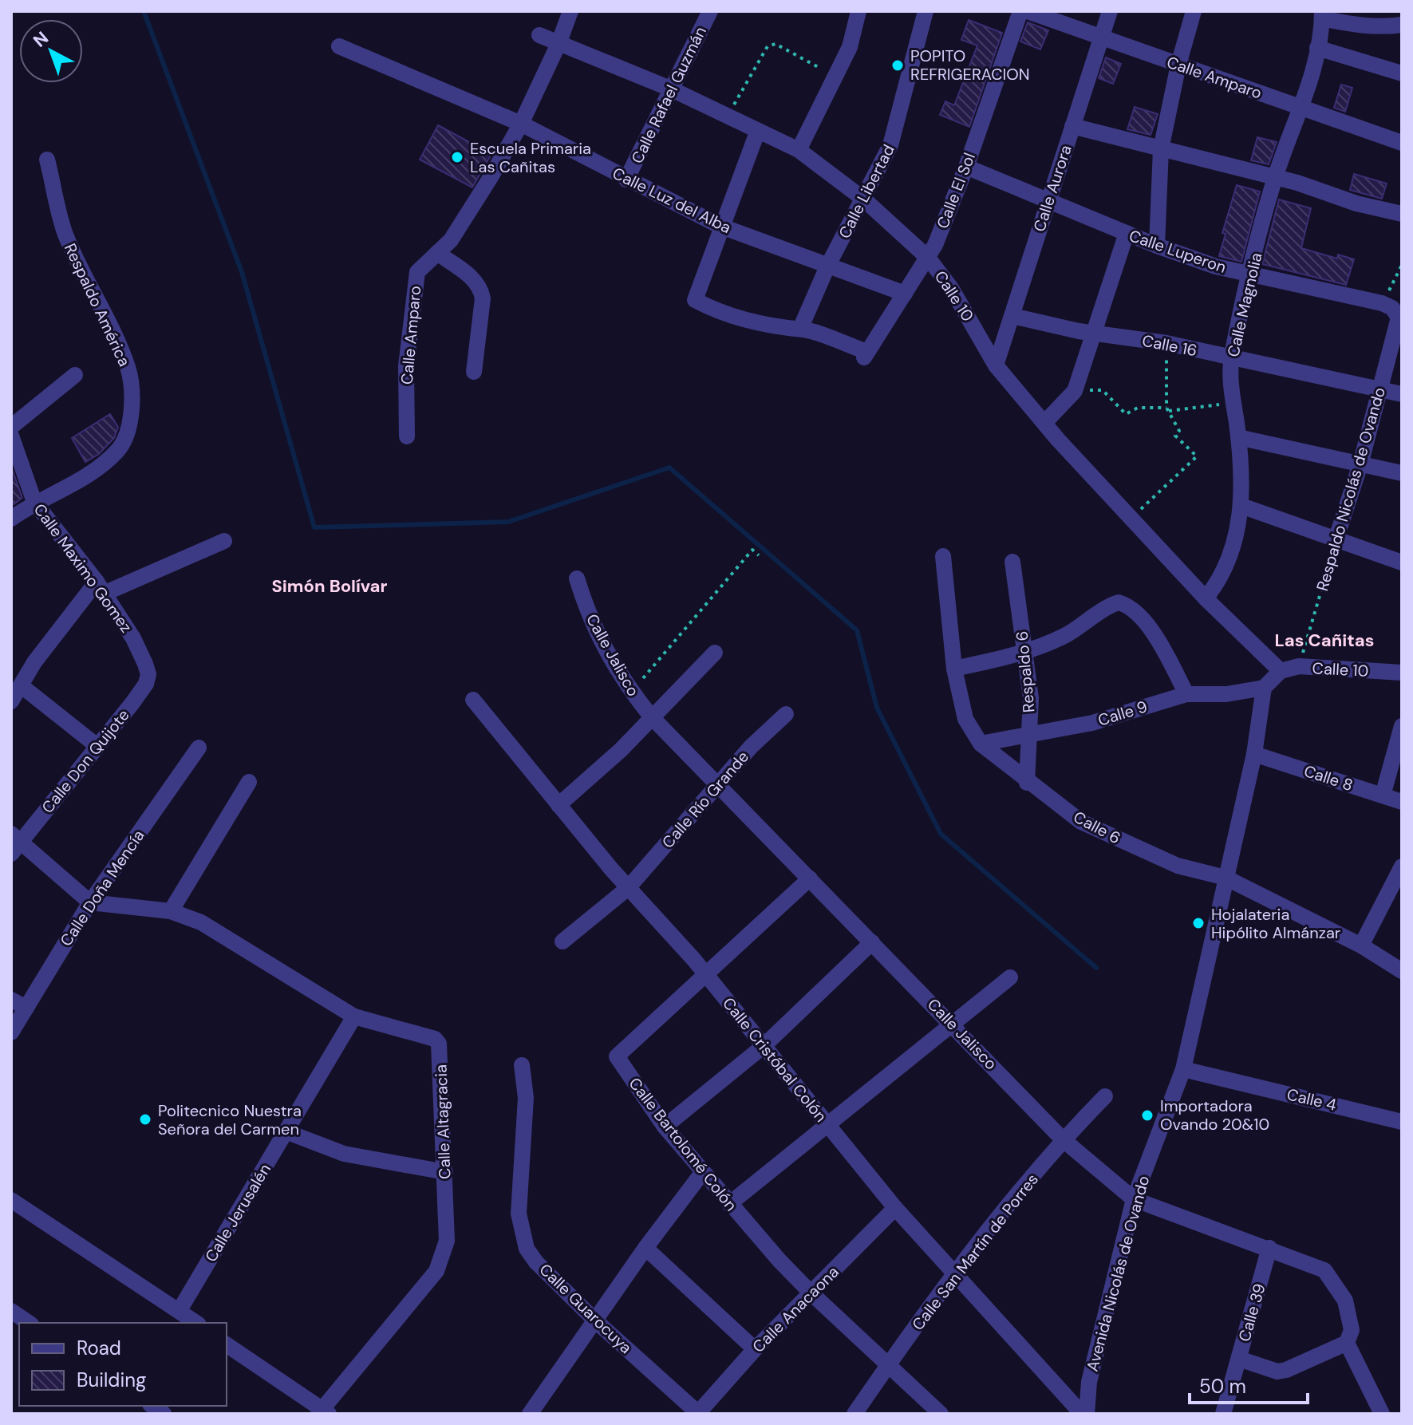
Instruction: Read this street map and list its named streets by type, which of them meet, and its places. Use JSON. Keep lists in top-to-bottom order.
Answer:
{
  "streets": {
    "street": [
      "Calle Amparo",
      "Calle Rafael Guzmán",
      "Calle Aurora",
      "Calle El Sol",
      "Calle Libertad",
      "Calle Luz del Alba",
      "Calle Luperon",
      "Calle 10",
      "Respaldo América",
      "Calle Magnolia",
      "Calle 16",
      "Respaldo Nicolás de Ovando",
      "Calle Maximo Gomez",
      "Calle Jalisco",
      "Respaldo 6",
      "Calle 9",
      "Calle Don Quijote",
      "Calle 8",
      "Calle Río Grande",
      "Calle 6",
      "Calle Doña Mencía",
      "Calle Cristóbal Colón",
      "Calle 4",
      "Calle Altagracia",
      "Calle Bartolomé Colón",
      "Calle Jerusalén",
      "Calle San Martín de Porres",
      "Avenida Nicolás de Ovando",
      "Calle Guarocuya",
      "Calle Anacaona",
      "Calle 39"
    ]
  },
  "crossings": [
    ["Calle Amparo", "Calle Aurora"],
    ["Calle Amparo", "Calle Luz del Alba"],
    ["Calle Amparo", "Calle 10"],
    ["Calle Amparo", "Calle Magnolia"],
    ["Calle Rafael Guzmán", "Calle Luz del Alba"],
    ["Calle Rafael Guzmán", "Calle 10"],
    ["Calle Aurora", "Calle Luperon"],
    ["Calle Aurora", "Calle 10"],
    ["Calle Aurora", "Calle 16"],
    ["Calle El Sol", "Calle Libertad"],
    ["Calle El Sol", "Calle Luz del Alba"],
    ["Calle El Sol", "Calle Luperon"],
    ["Calle El Sol", "Calle 10"],
    ["Calle Libertad", "Calle Luz del Alba"],
    ["Calle Libertad", "Calle 10"],
    ["Calle Luperon", "Calle Magnolia"],
    ["Calle Luperon", "Respaldo Nicolás de Ovando"],
    ["Calle 10", "Calle Magnolia"],
    ["Calle 10", "Respaldo Nicolás de Ovando"],
    ["Respaldo América", "Calle Maximo Gomez"],
    ["Calle Magnolia", "Calle 16"],
    ["Calle 16", "Respaldo Nicolás de Ovando"],
    ["Calle Maximo Gomez", "Calle Don Quijote"],
    ["Calle Jalisco", "Calle Río Grande"],
    ["Calle Jalisco", "Calle Bartolomé Colón"],
    ["Calle Jalisco", "Calle San Martín de Porres"],
    ["Calle Jalisco", "Avenida Nicolás de Ovando"],
    ["Calle Jalisco", "Calle 39"],
    ["Respaldo 6", "Calle 9"],
    ["Respaldo 6", "Calle 6"],
    ["Calle 9", "Calle 6"],
    ["Calle 9", "Avenida Nicolás de Ovando"],
    ["Calle 8", "Avenida Nicolás de Ovando"],
    ["Calle Río Grande", "Calle Cristóbal Colón"],
    ["Calle 6", "Avenida Nicolás de Ovando"],
    ["Calle Doña Mencía", "Calle Altagracia"],
    ["Calle Cristóbal Colón", "Calle Bartolomé Colón"],
    ["Calle Cristóbal Colón", "Calle San Martín de Porres"],
    ["Calle Cristóbal Colón", "Avenida Nicolás de Ovando"],
    ["Calle Cristóbal Colón", "Calle Anacaona"],
    ["Calle 4", "Avenida Nicolás de Ovando"],
    ["Calle Altagracia", "Calle Jerusalén"],
    ["Calle Bartolomé Colón", "Calle San Martín de Porres"],
    ["Calle Bartolomé Colón", "Calle Anacaona"],
    ["Calle Guarocuya", "Calle Anacaona"]
  ],
  "districts": ["Simón Bolívar", "Las Cañitas"],
  "places": [
    "POPITO REFRIGERACION",
    "Escuela Primaria Las Cañitas",
    "Hojalateria Hipólito Almánzar",
    "Importadora Ovando 20&10",
    "Politecnico Nuestra Señora del Carmen"
  ],
  "legend": ["Road", "Building"],
  "scale_bar": "50 m",
  "north": "top left"
}
